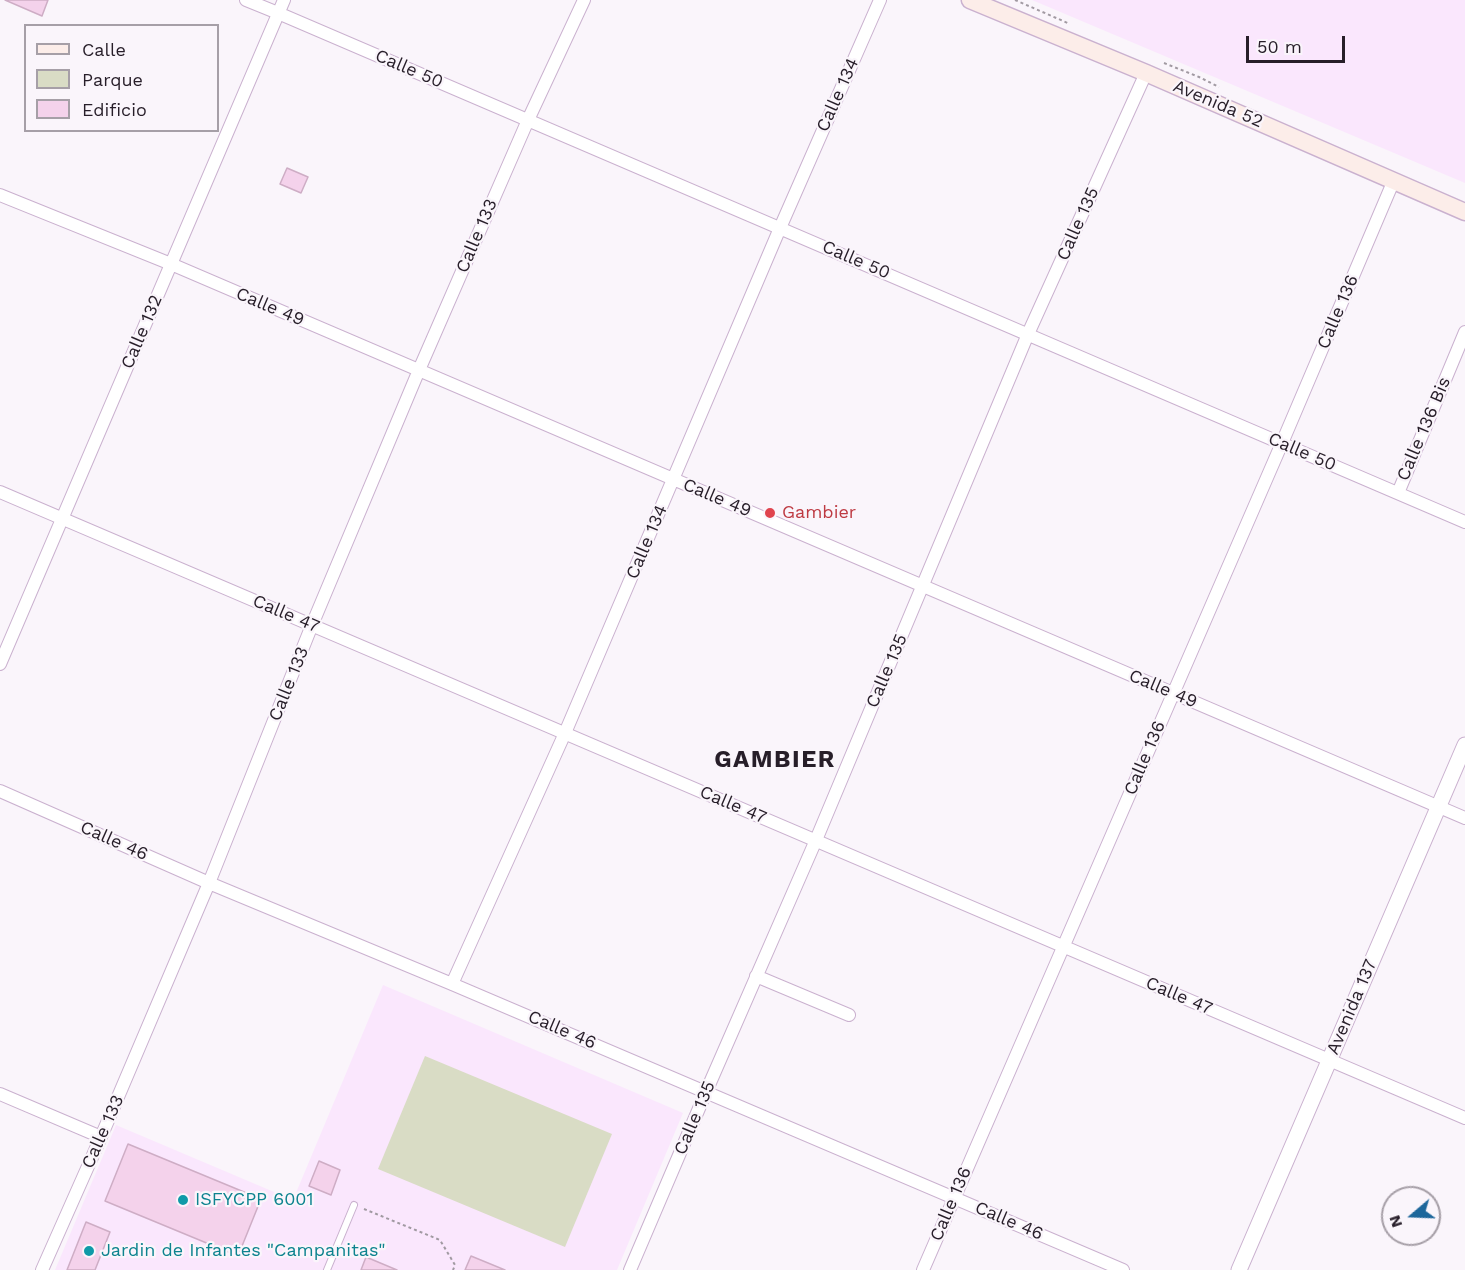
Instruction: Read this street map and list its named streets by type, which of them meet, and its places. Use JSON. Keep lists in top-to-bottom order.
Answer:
{
  "streets": {
    "main road": ["Avenida 52"],
    "street": [
      "Calle 50",
      "Calle 134",
      "Calle 135",
      "Calle 133",
      "Calle 49",
      "Calle 136",
      "Calle 132",
      "Calle 136 Bis",
      "Calle 47",
      "Calle 46",
      "Avenida 137"
    ]
  },
  "crossings": [
    ["Calle 50", "Calle 134"],
    ["Calle 50", "Calle 135"],
    ["Calle 50", "Calle 133"],
    ["Calle 50", "Calle 136"],
    ["Calle 50", "Calle 132"],
    ["Calle 50", "Calle 136 Bis"],
    ["Calle 134", "Calle 49"],
    ["Calle 134", "Calle 47"],
    ["Calle 134", "Calle 46"],
    ["Avenida 52", "Calle 135"],
    ["Avenida 52", "Calle 136"],
    ["Calle 135", "Calle 49"],
    ["Calle 135", "Calle 47"],
    ["Calle 135", "Calle 46"],
    ["Calle 133", "Calle 49"],
    ["Calle 133", "Calle 47"],
    ["Calle 133", "Calle 46"],
    ["Calle 49", "Calle 136"],
    ["Calle 49", "Calle 132"],
    ["Calle 49", "Avenida 137"],
    ["Calle 136", "Calle 47"],
    ["Calle 136", "Calle 46"],
    ["Calle 132", "Calle 47"],
    ["Calle 47", "Avenida 137"]
  ],
  "districts": ["GAMBIER"],
  "places": ["Gambier", "ISFYCPP 6001", "Jardin de Infantes \"Campanitas\""],
  "legend": ["Calle", "Parque", "Edificio"],
  "scale_bar": "50 m",
  "north": "left"
}
